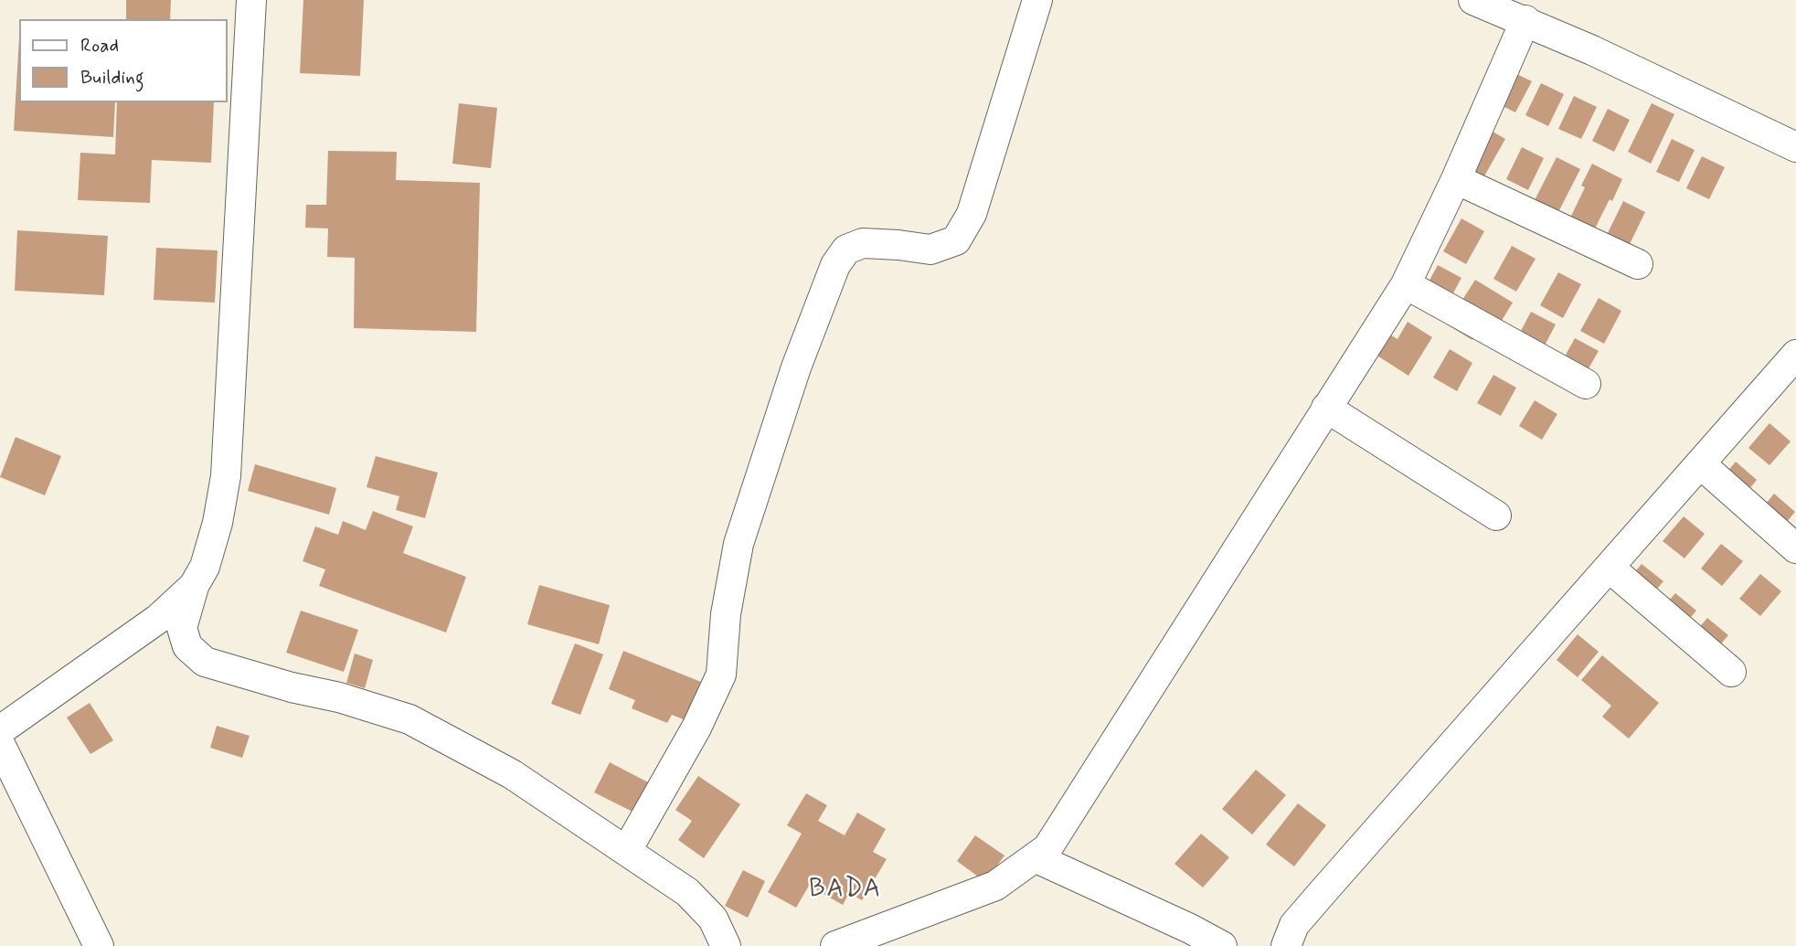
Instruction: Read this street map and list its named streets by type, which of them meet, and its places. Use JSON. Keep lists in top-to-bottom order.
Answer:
{
  "districts": ["BADA"],
  "legend": ["Road", "Building"]
}
